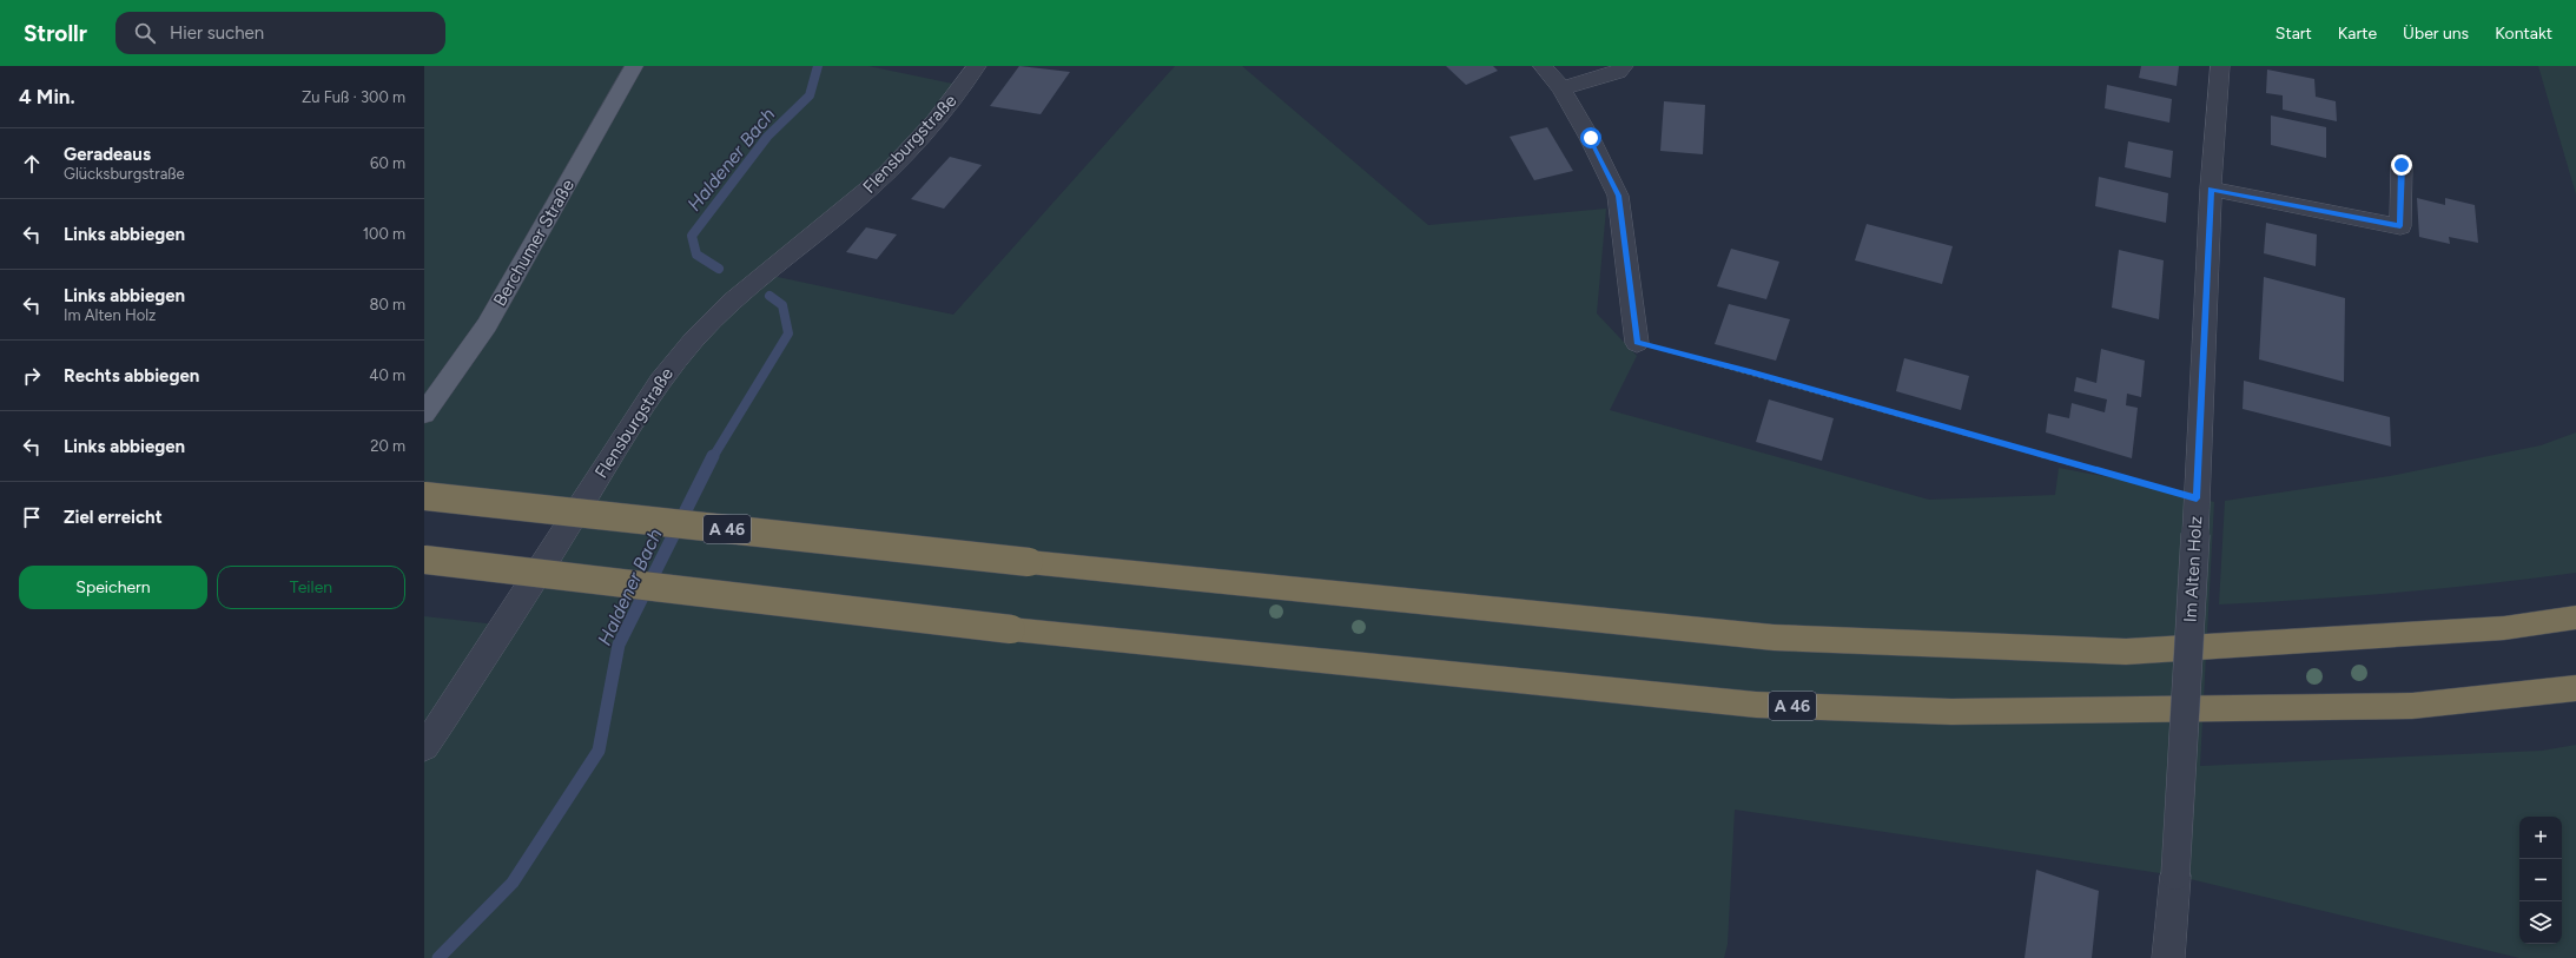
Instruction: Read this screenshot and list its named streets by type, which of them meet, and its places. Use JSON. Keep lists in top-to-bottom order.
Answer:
{
  "streets": {
    "highway": ["A 46"],
    "main road": ["Berchumer Straße"],
    "street": ["Flensburgstraße", "Im Alten Holz"]
  },
  "water": ["Haldener Bach"],
  "page": {
    "header": "Strollr",
    "search": "Hier suchen",
    "nav": [
      "Start",
      "Karte",
      "Über uns",
      "Kontakt"
    ],
    "heading": ["4 Min.", "Zu Fuß · 300 m"],
    "list": [
      ["Geradeaus", "Glücksburgstraße", "60 m"],
      ["Links abbiegen", "100 m"],
      ["Links abbiegen", "Im Alten Holz", "80 m"],
      ["Rechts abbiegen", "40 m"],
      ["Links abbiegen", "20 m"],
      "Ziel erreicht"
    ],
    "buttons": ["Speichern", "Teilen"],
    "map_buttons": ["+", "−"]
  }
}
